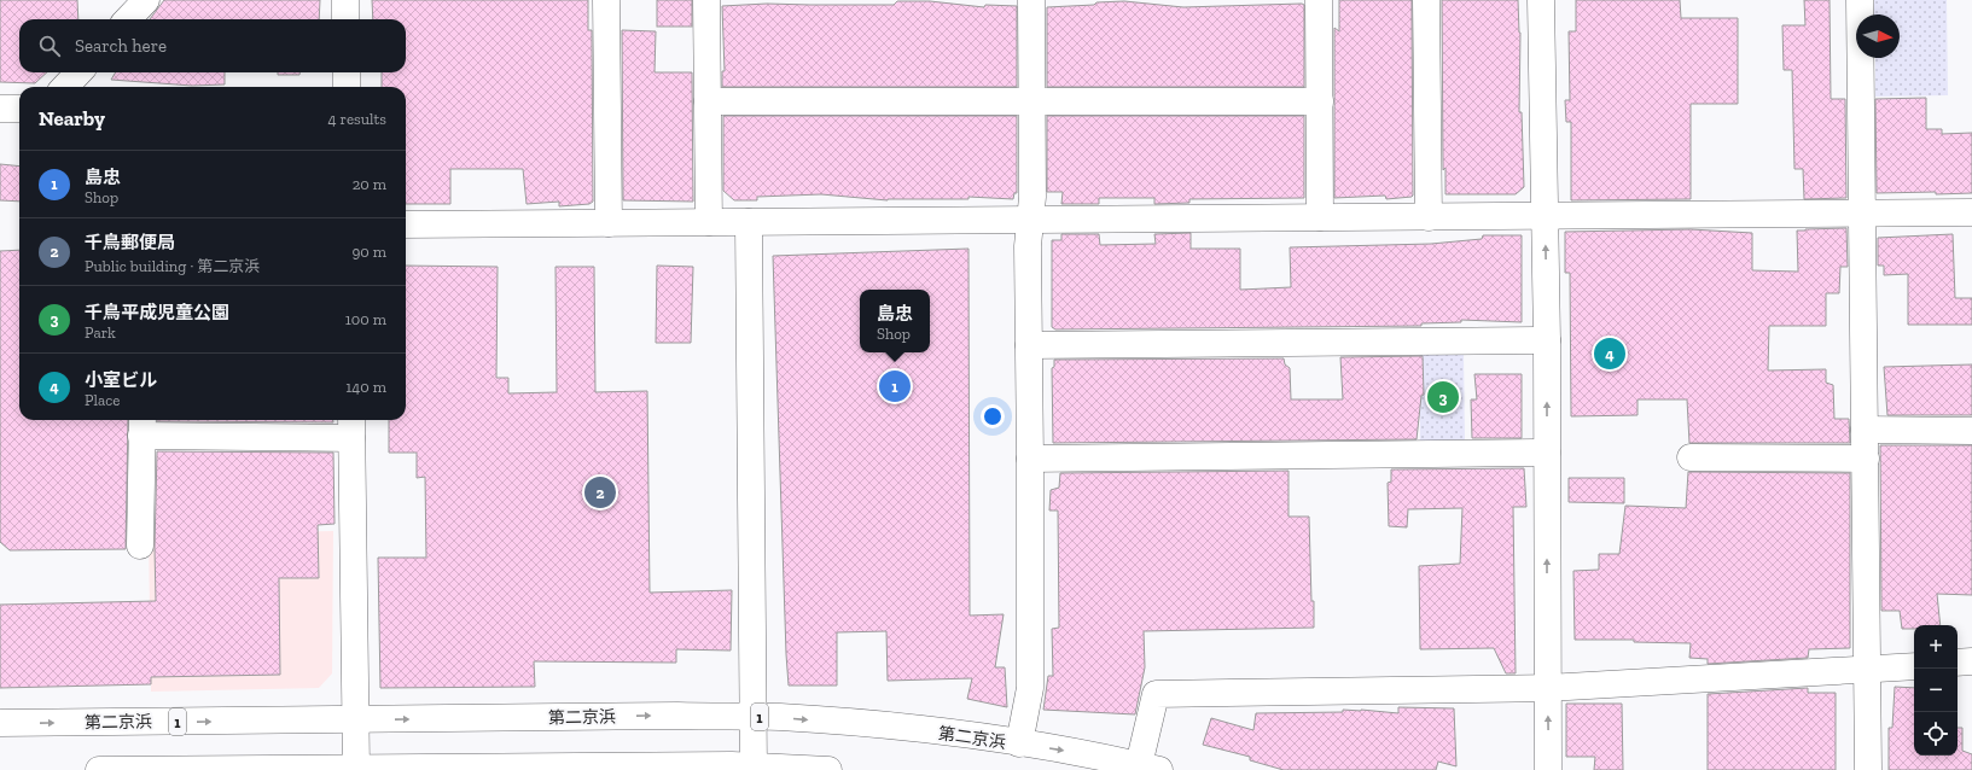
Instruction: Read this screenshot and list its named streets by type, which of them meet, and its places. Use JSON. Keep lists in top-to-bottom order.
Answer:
{
  "streets": {
    "main road": ["第二京浜", "1"]
  },
  "north": "right",
  "page": {
    "search": "Search here",
    "heading": ["Nearby", "4 results"],
    "list": [
      {
        "mark": "1",
        "name": "島忠",
        "note": "Shop",
        "value": "20 m"
      },
      {
        "mark": "2",
        "name": "千鳥郵便局",
        "note": "Public building · 第二京浜",
        "value": "90 m"
      },
      {
        "mark": "3",
        "name": "千鳥平成児童公園",
        "note": "Park",
        "value": "100 m"
      },
      {
        "mark": "4",
        "name": "小室ビル",
        "note": "Place",
        "value": "140 m"
      }
    ],
    "popup": ["島忠", "Shop"],
    "pins": [
      "4",
      "1",
      "3",
      "2"
    ],
    "map_buttons": ["+", "−"]
  }
}
